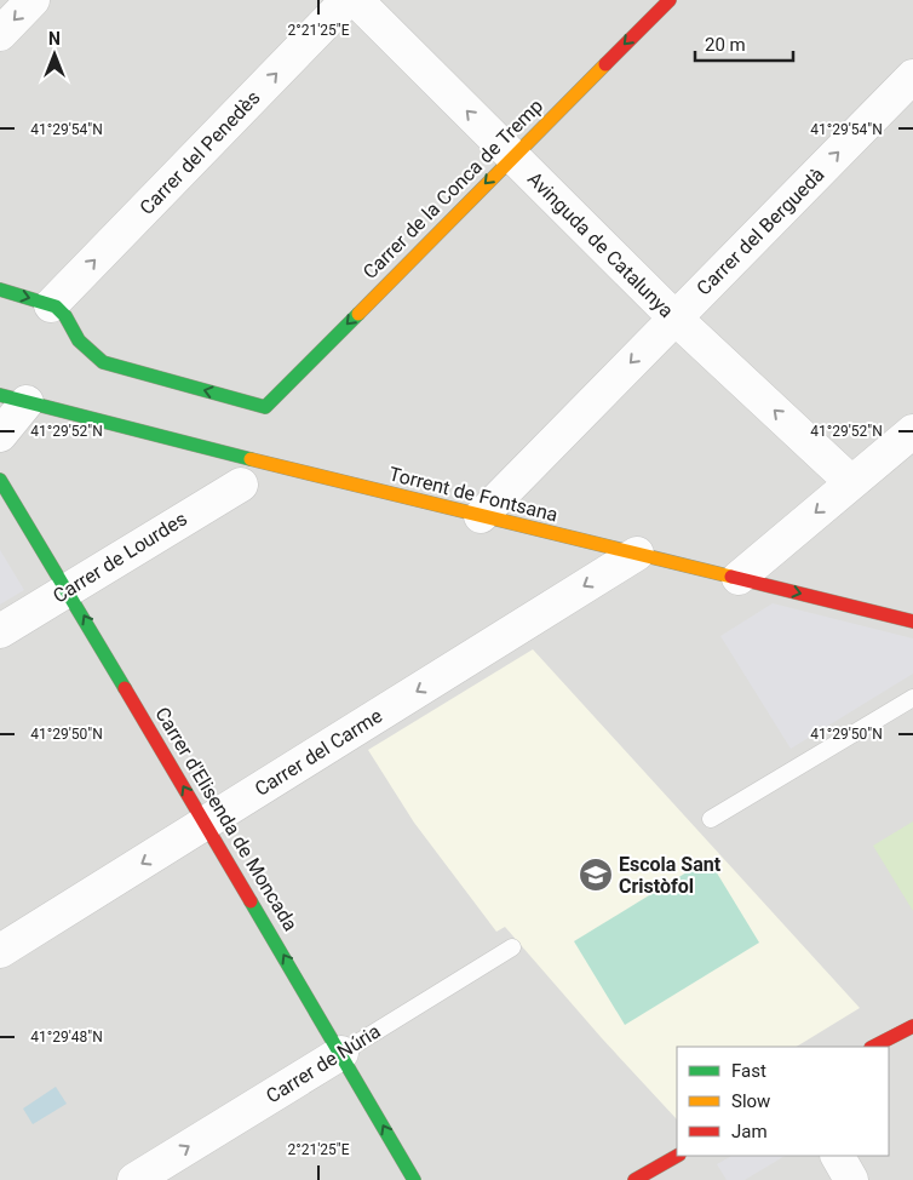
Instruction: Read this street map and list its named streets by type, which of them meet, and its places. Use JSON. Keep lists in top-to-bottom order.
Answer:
{
  "streets": {
    "street": [
      "Carrer del Penedès",
      "Carrer de la Conca de Tremp",
      "Carrer del Berguedà",
      "Avinguda de Catalunya",
      "Torrent de Fontsana",
      "Carrer de Lourdes",
      "Carrer del Carme",
      "Carrer d'Elisenda de Moncada",
      "Carrer de Núria"
    ]
  },
  "crossings": [
    ["Carrer del Penedès", "Carrer de la Conca de Tremp"],
    ["Carrer de la Conca de Tremp", "Avinguda de Catalunya"],
    ["Carrer del Berguedà", "Avinguda de Catalunya"],
    ["Carrer del Berguedà", "Torrent de Fontsana"],
    ["Torrent de Fontsana", "Carrer del Carme"],
    ["Carrer de Lourdes", "Carrer d'Elisenda de Moncada"],
    ["Carrer del Carme", "Carrer d'Elisenda de Moncada"],
    ["Carrer d'Elisenda de Moncada", "Carrer de Núria"]
  ],
  "one_way": [
    "Carrer del Penedès",
    "Carrer de la Conca de Tremp",
    "Avinguda de Catalunya",
    "Carrer del Carme",
    "Carrer d'Elisenda de Moncada",
    "Carrer de Núria"
  ],
  "places": {
    "school or university": ["Escola Sant Cristòfol"]
  },
  "legend": ["Fast", "Slow", "Jam"],
  "scale_bar": "20 m",
  "north": "top",
  "coordinates": [
    "2°21'25\"E",
    "41°29'54\"N",
    "41°29'52\"N",
    "41°29'50\"N",
    "41°29'48\"N"
  ]
}
